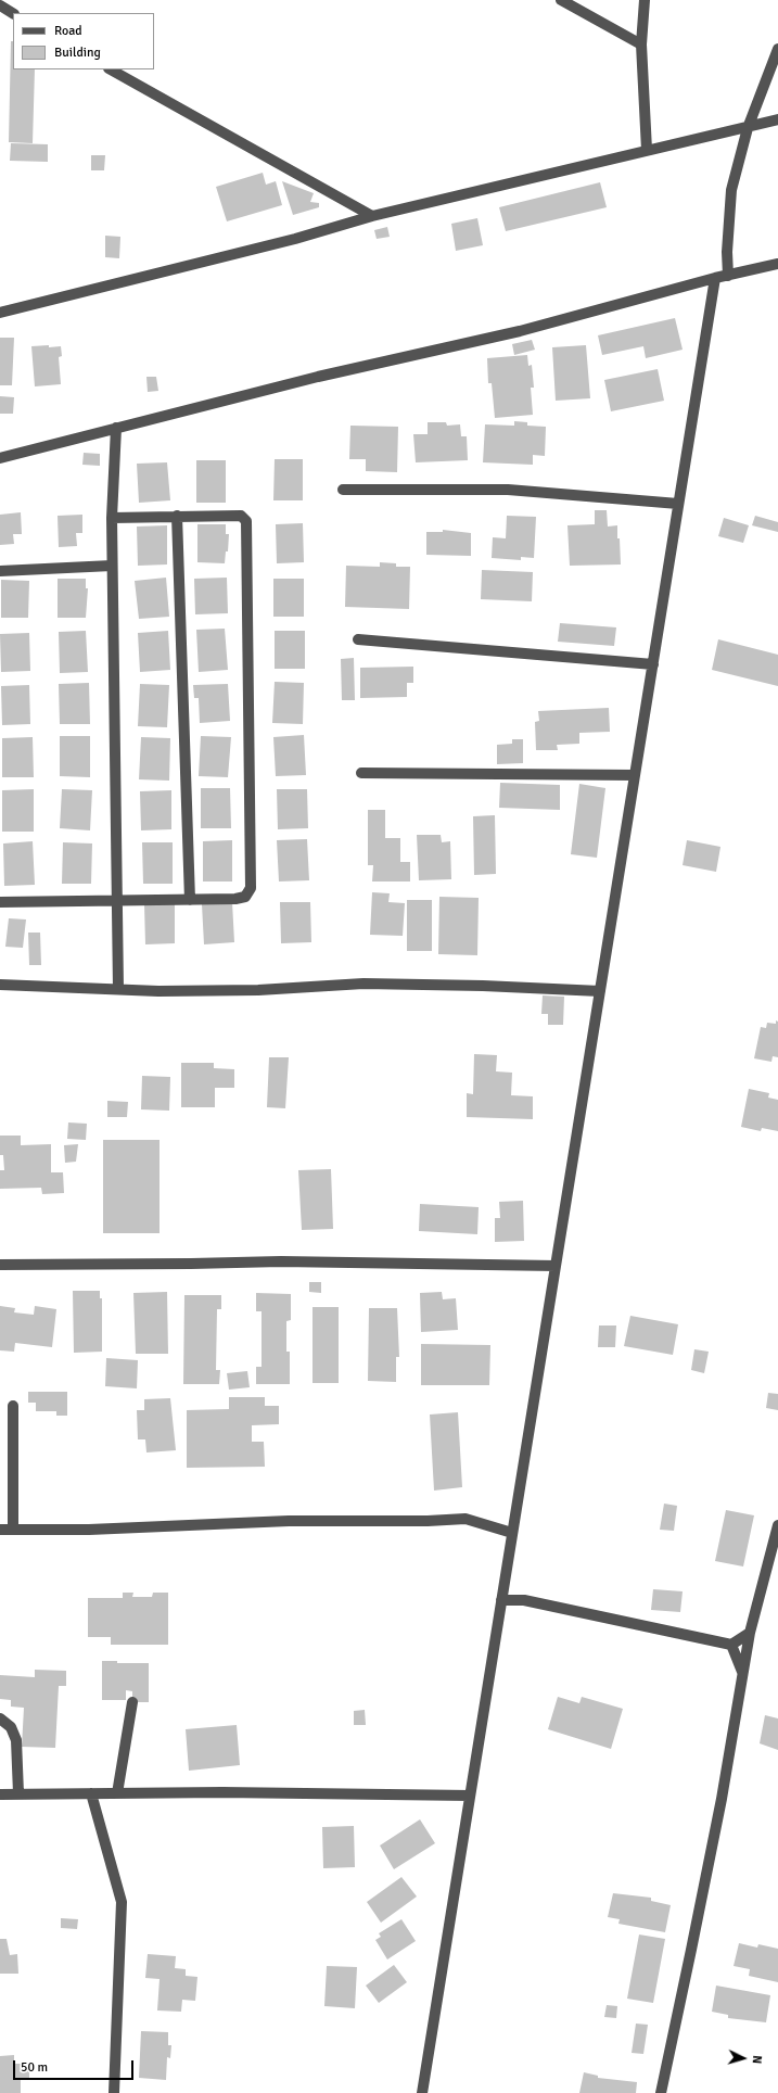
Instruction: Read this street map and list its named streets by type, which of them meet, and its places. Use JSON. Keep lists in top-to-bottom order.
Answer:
{
  "legend": ["Road", "Building"],
  "scale_bar": "50 m",
  "north": "right"
}
